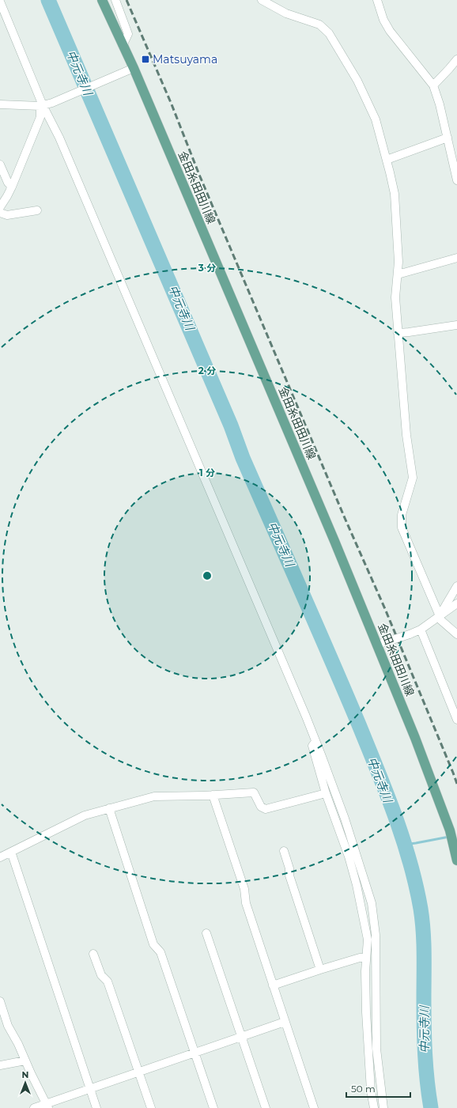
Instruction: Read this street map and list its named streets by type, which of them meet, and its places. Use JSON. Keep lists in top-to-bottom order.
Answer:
{
  "streets": {
    "main road": ["金田糸田田川線"]
  },
  "water": ["中元寺川"],
  "places": {
    "transit": ["Matsuyama"]
  },
  "scale_bar": "50 m",
  "north": "top",
  "rings": ["3 分", "2 分", "1 分"]
}
